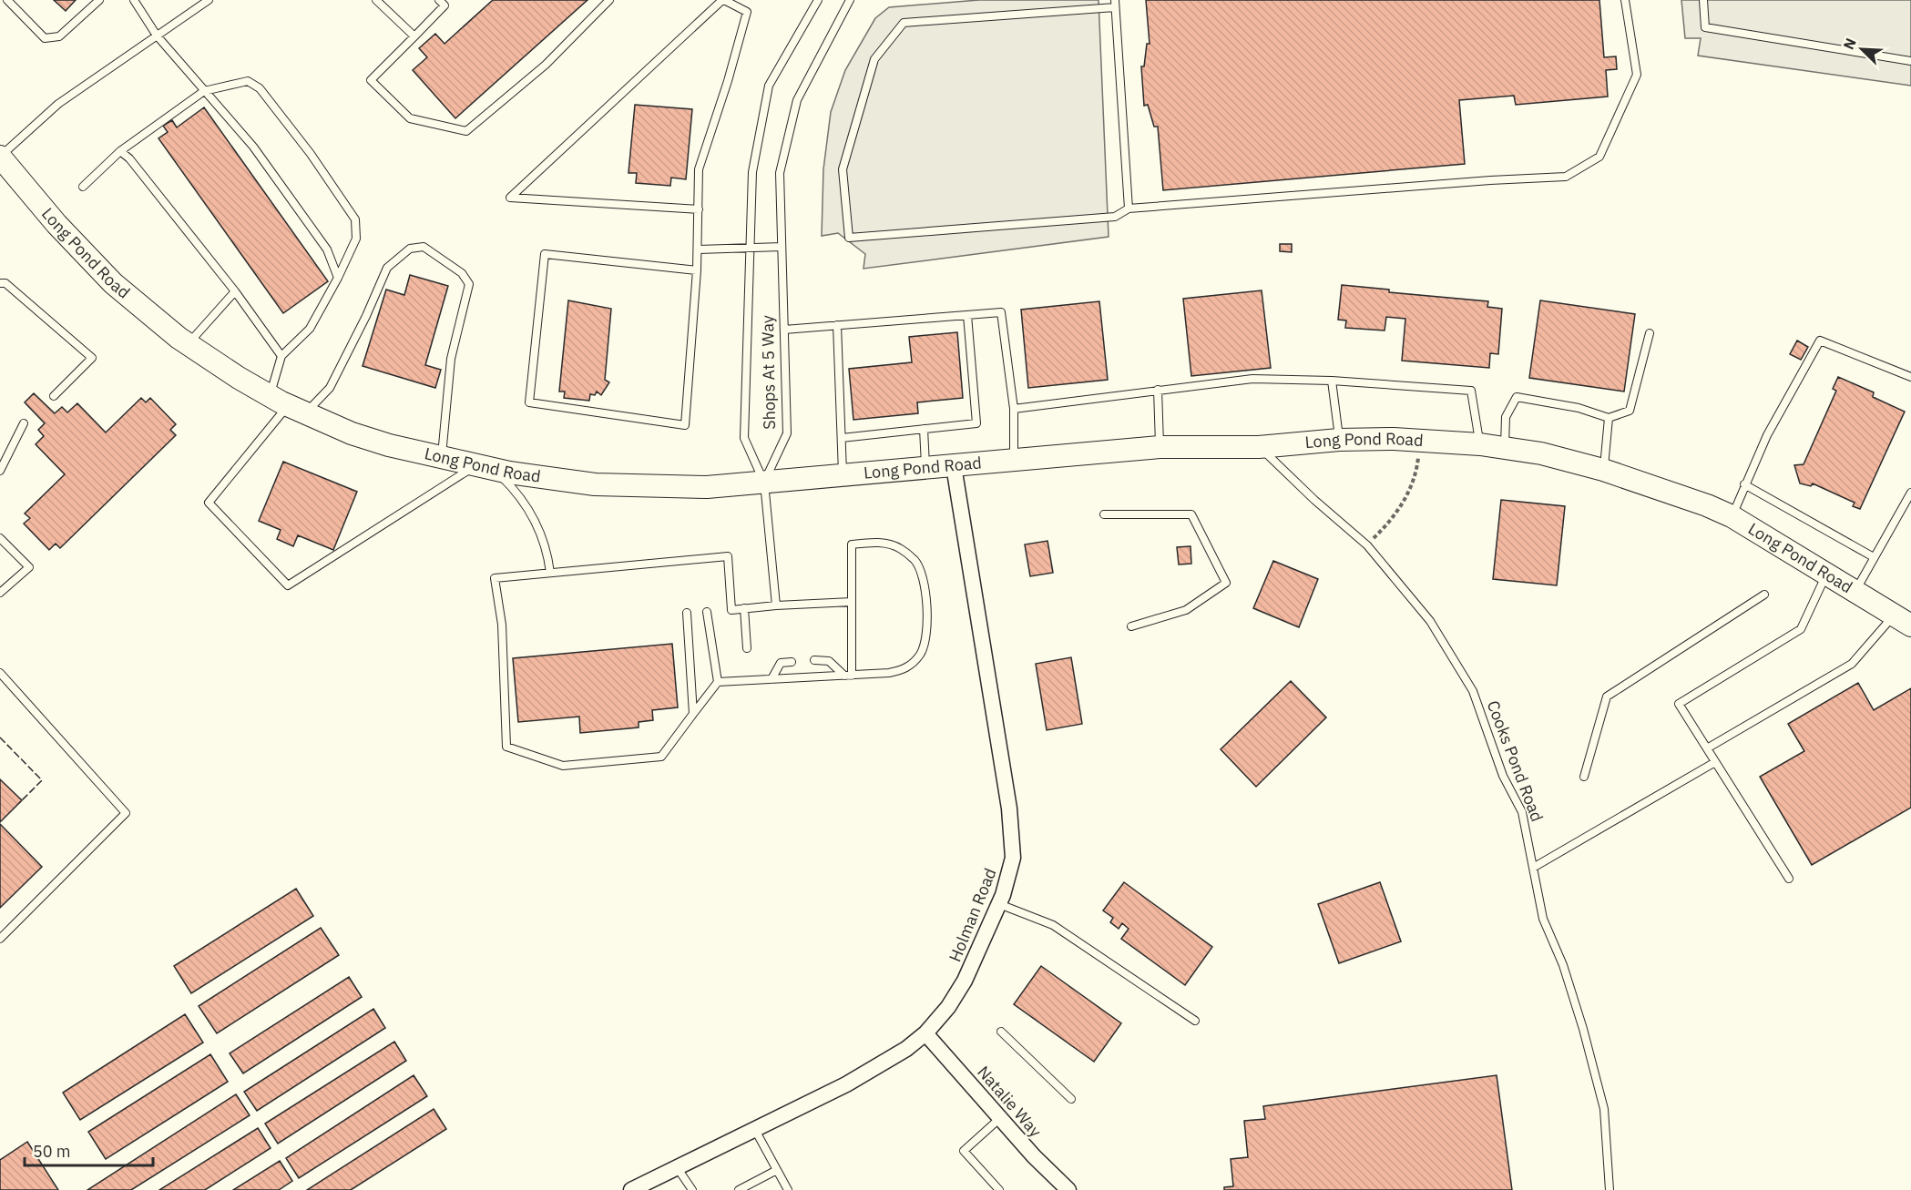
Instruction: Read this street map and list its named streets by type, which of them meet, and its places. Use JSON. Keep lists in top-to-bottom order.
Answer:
{
  "streets": {
    "street": ["Long Pond Road", "Holman Road", "Natalie Way"],
    "lane": ["Shops At 5 Way", "Cooks Pond Road"]
  },
  "crossings": [
    ["Long Pond Road", "Shops At 5 Way"],
    ["Long Pond Road", "Cooks Pond Road"],
    ["Long Pond Road", "Holman Road"],
    ["Holman Road", "Natalie Way"]
  ],
  "scale_bar": "50 m",
  "north": "top left"
}
